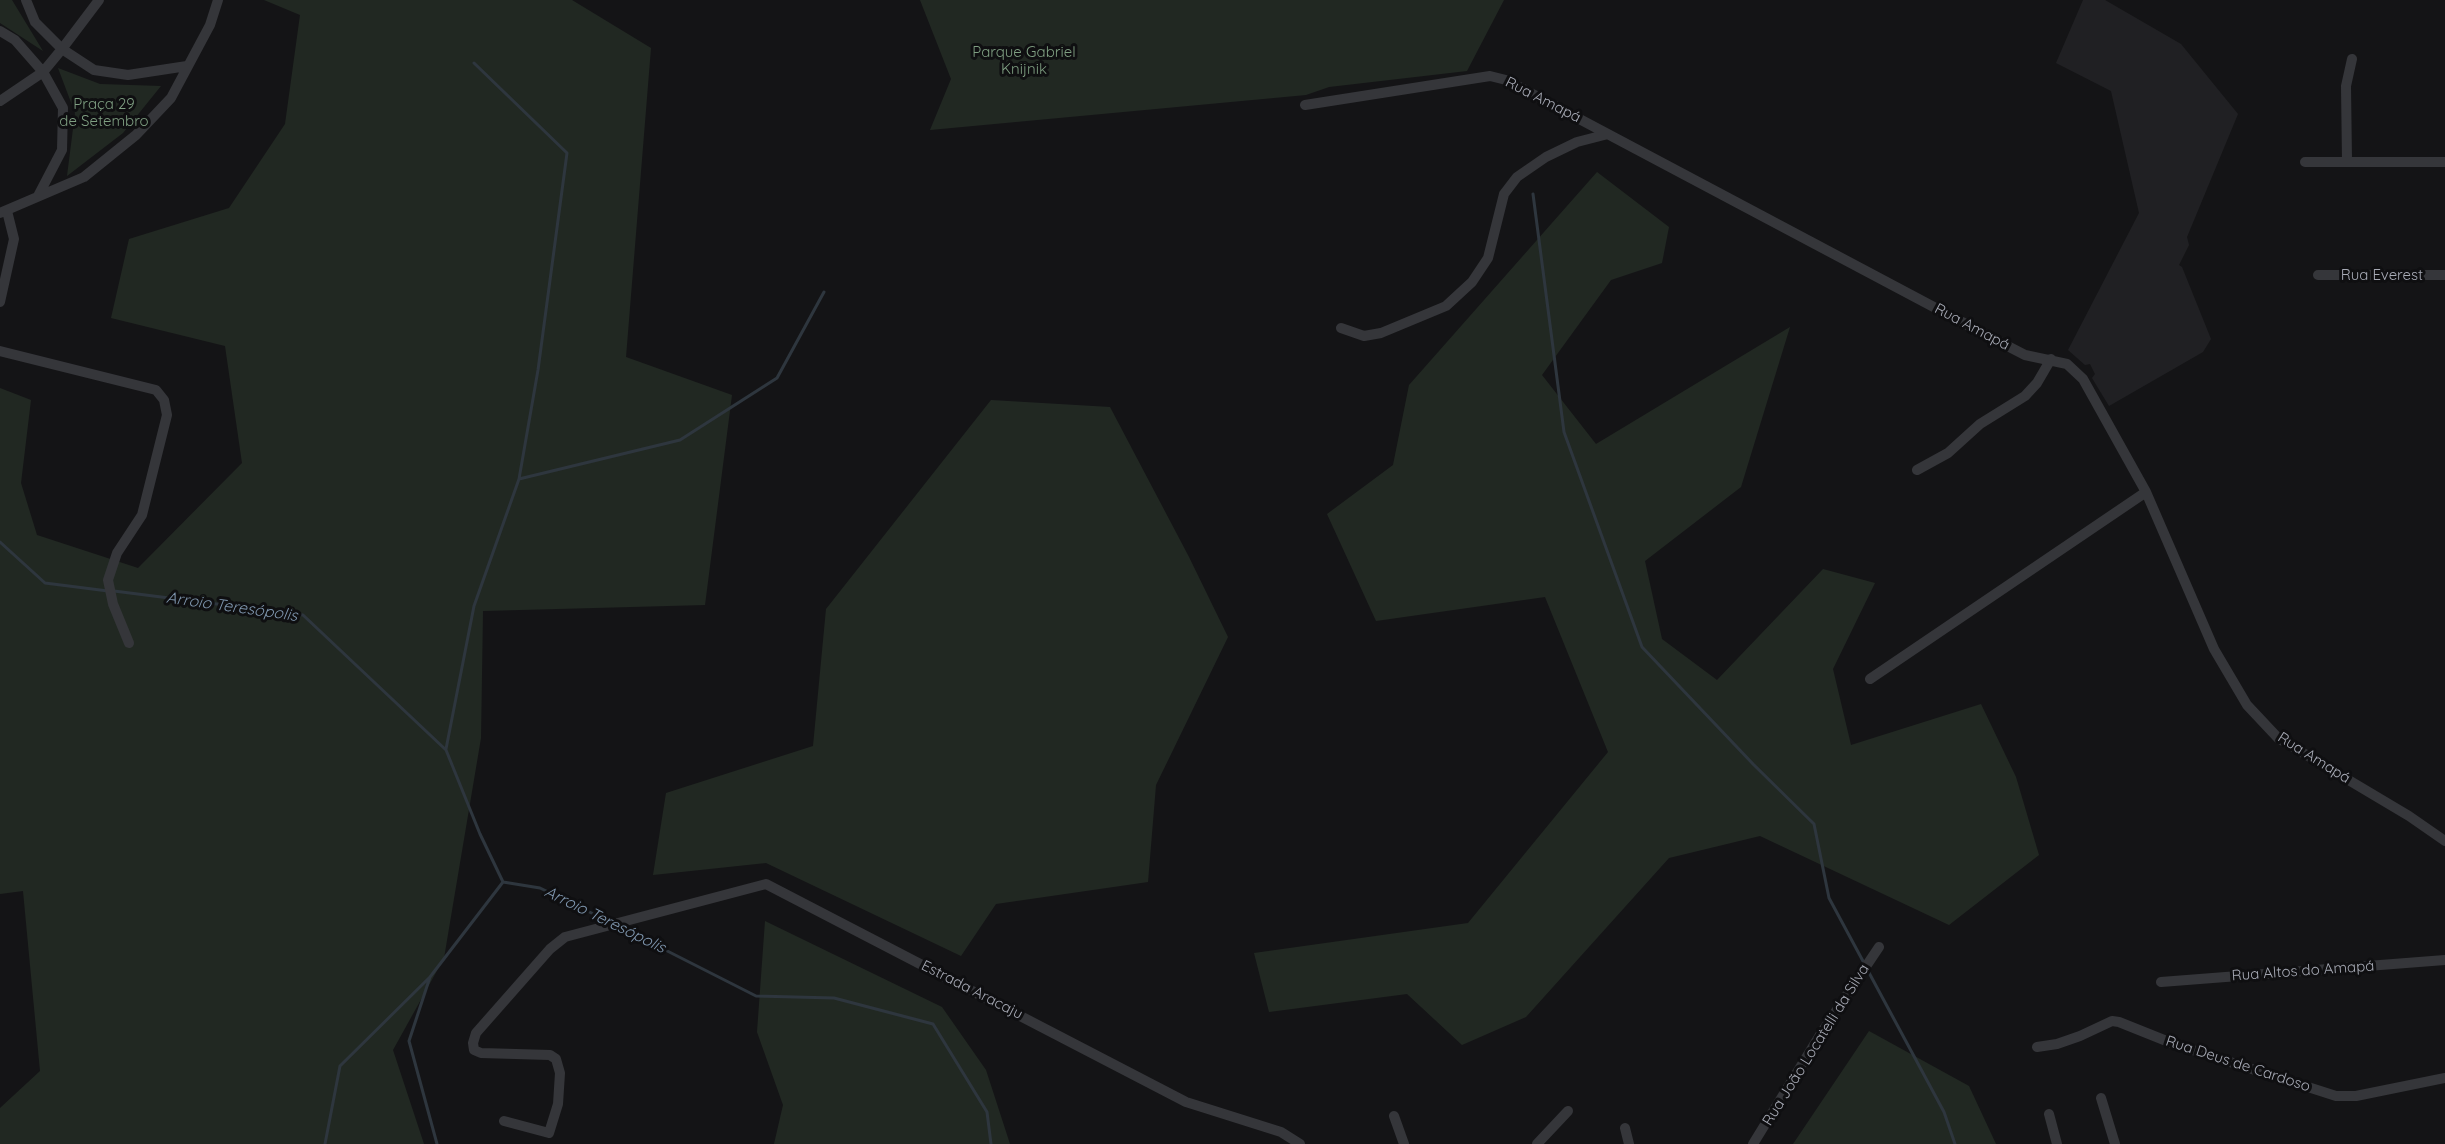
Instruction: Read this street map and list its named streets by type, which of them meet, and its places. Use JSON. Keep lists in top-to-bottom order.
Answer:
{
  "streets": {
    "street": [
      "Rua Amapá",
      "Rua Everest",
      "Rua Altos do Amapá",
      "Estrada Aracaju",
      "Rua João Locatelli da Silva",
      "Rua Deus de Cardoso"
    ]
  },
  "water": ["Arroio Teresópolis"],
  "parks": ["Parque Gabriel Knijnik", "Praça 29 de Setembro"]
}
